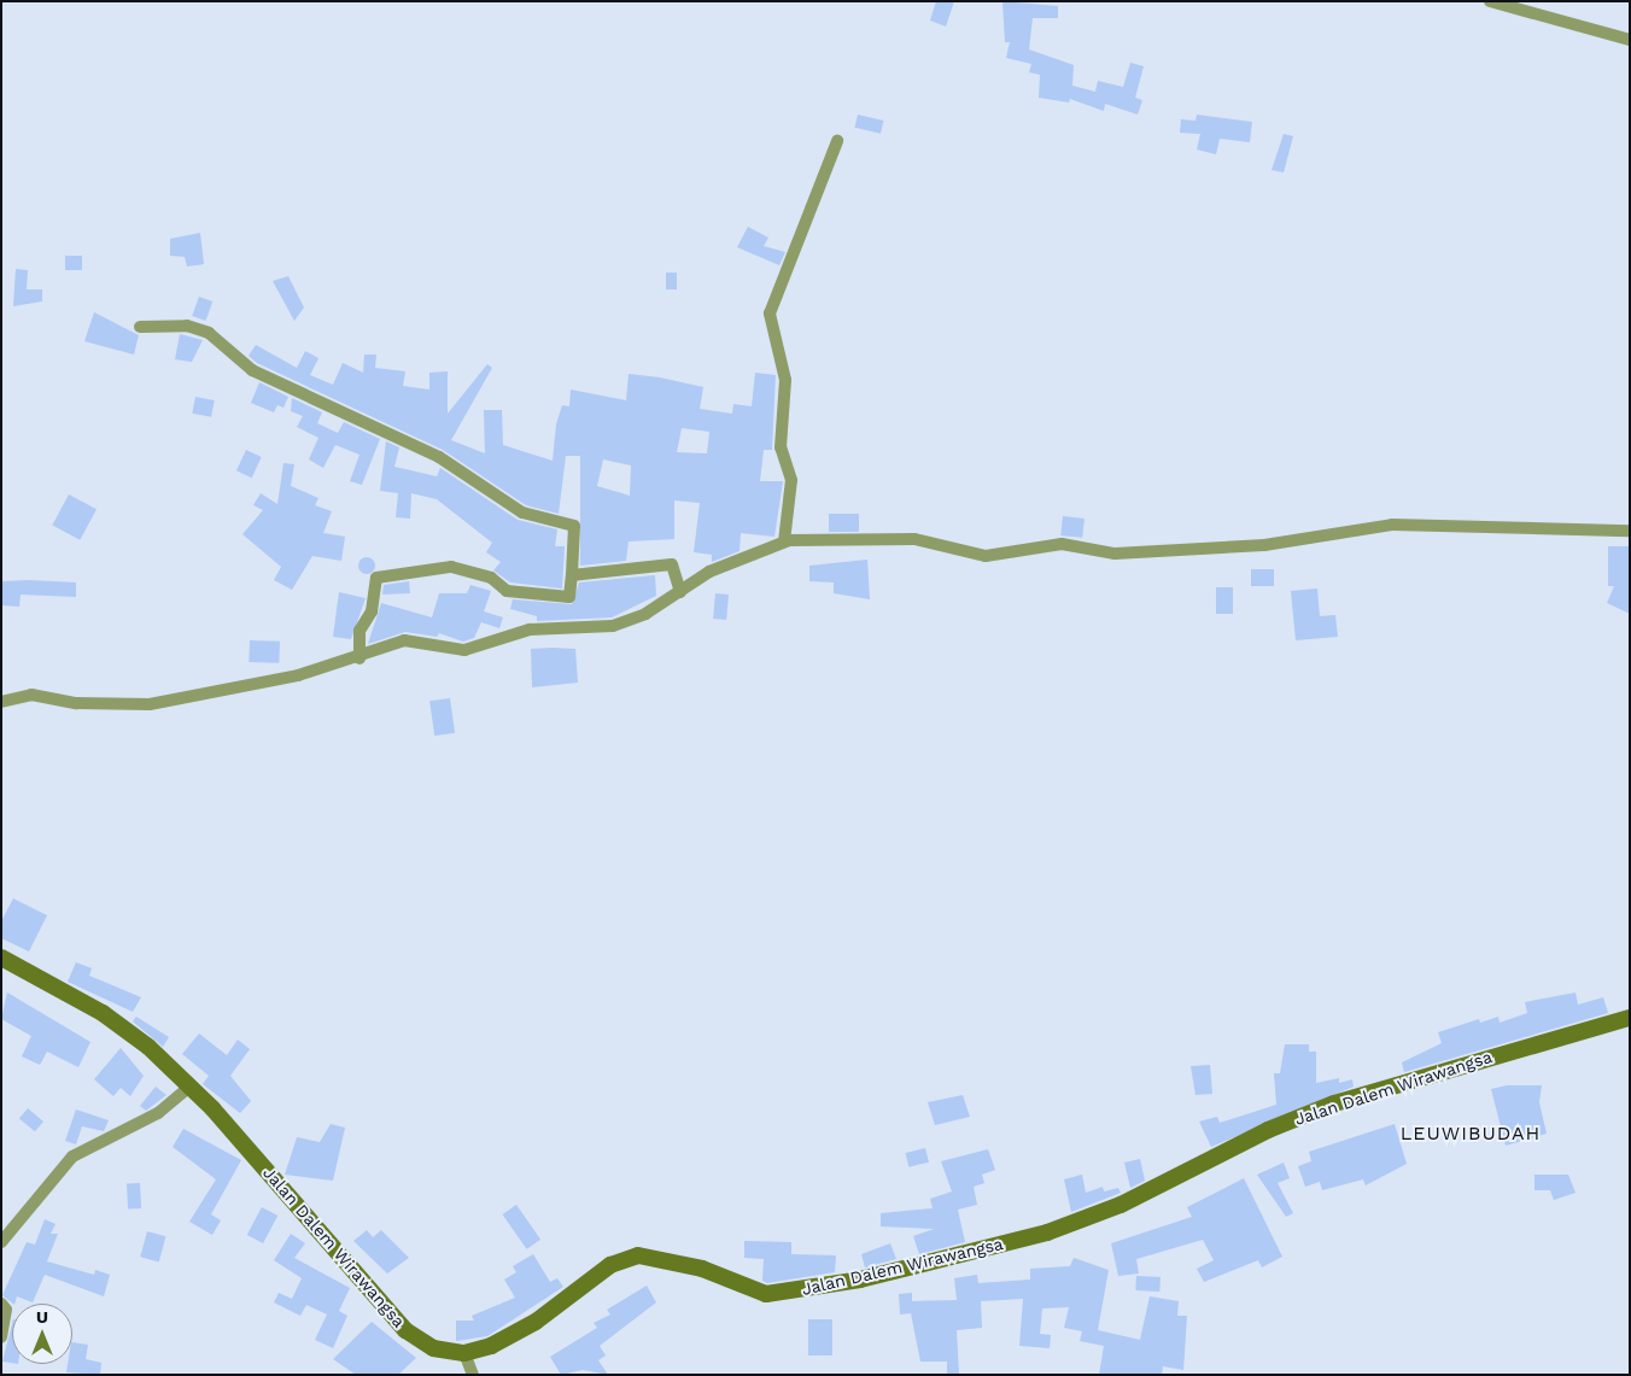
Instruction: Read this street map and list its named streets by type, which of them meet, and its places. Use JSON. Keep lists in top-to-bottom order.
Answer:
{
  "streets": {
    "street": ["Jalan Dalem Wirawangsa"]
  },
  "districts": ["LEUWIBUDAH"],
  "north": "top"
}
